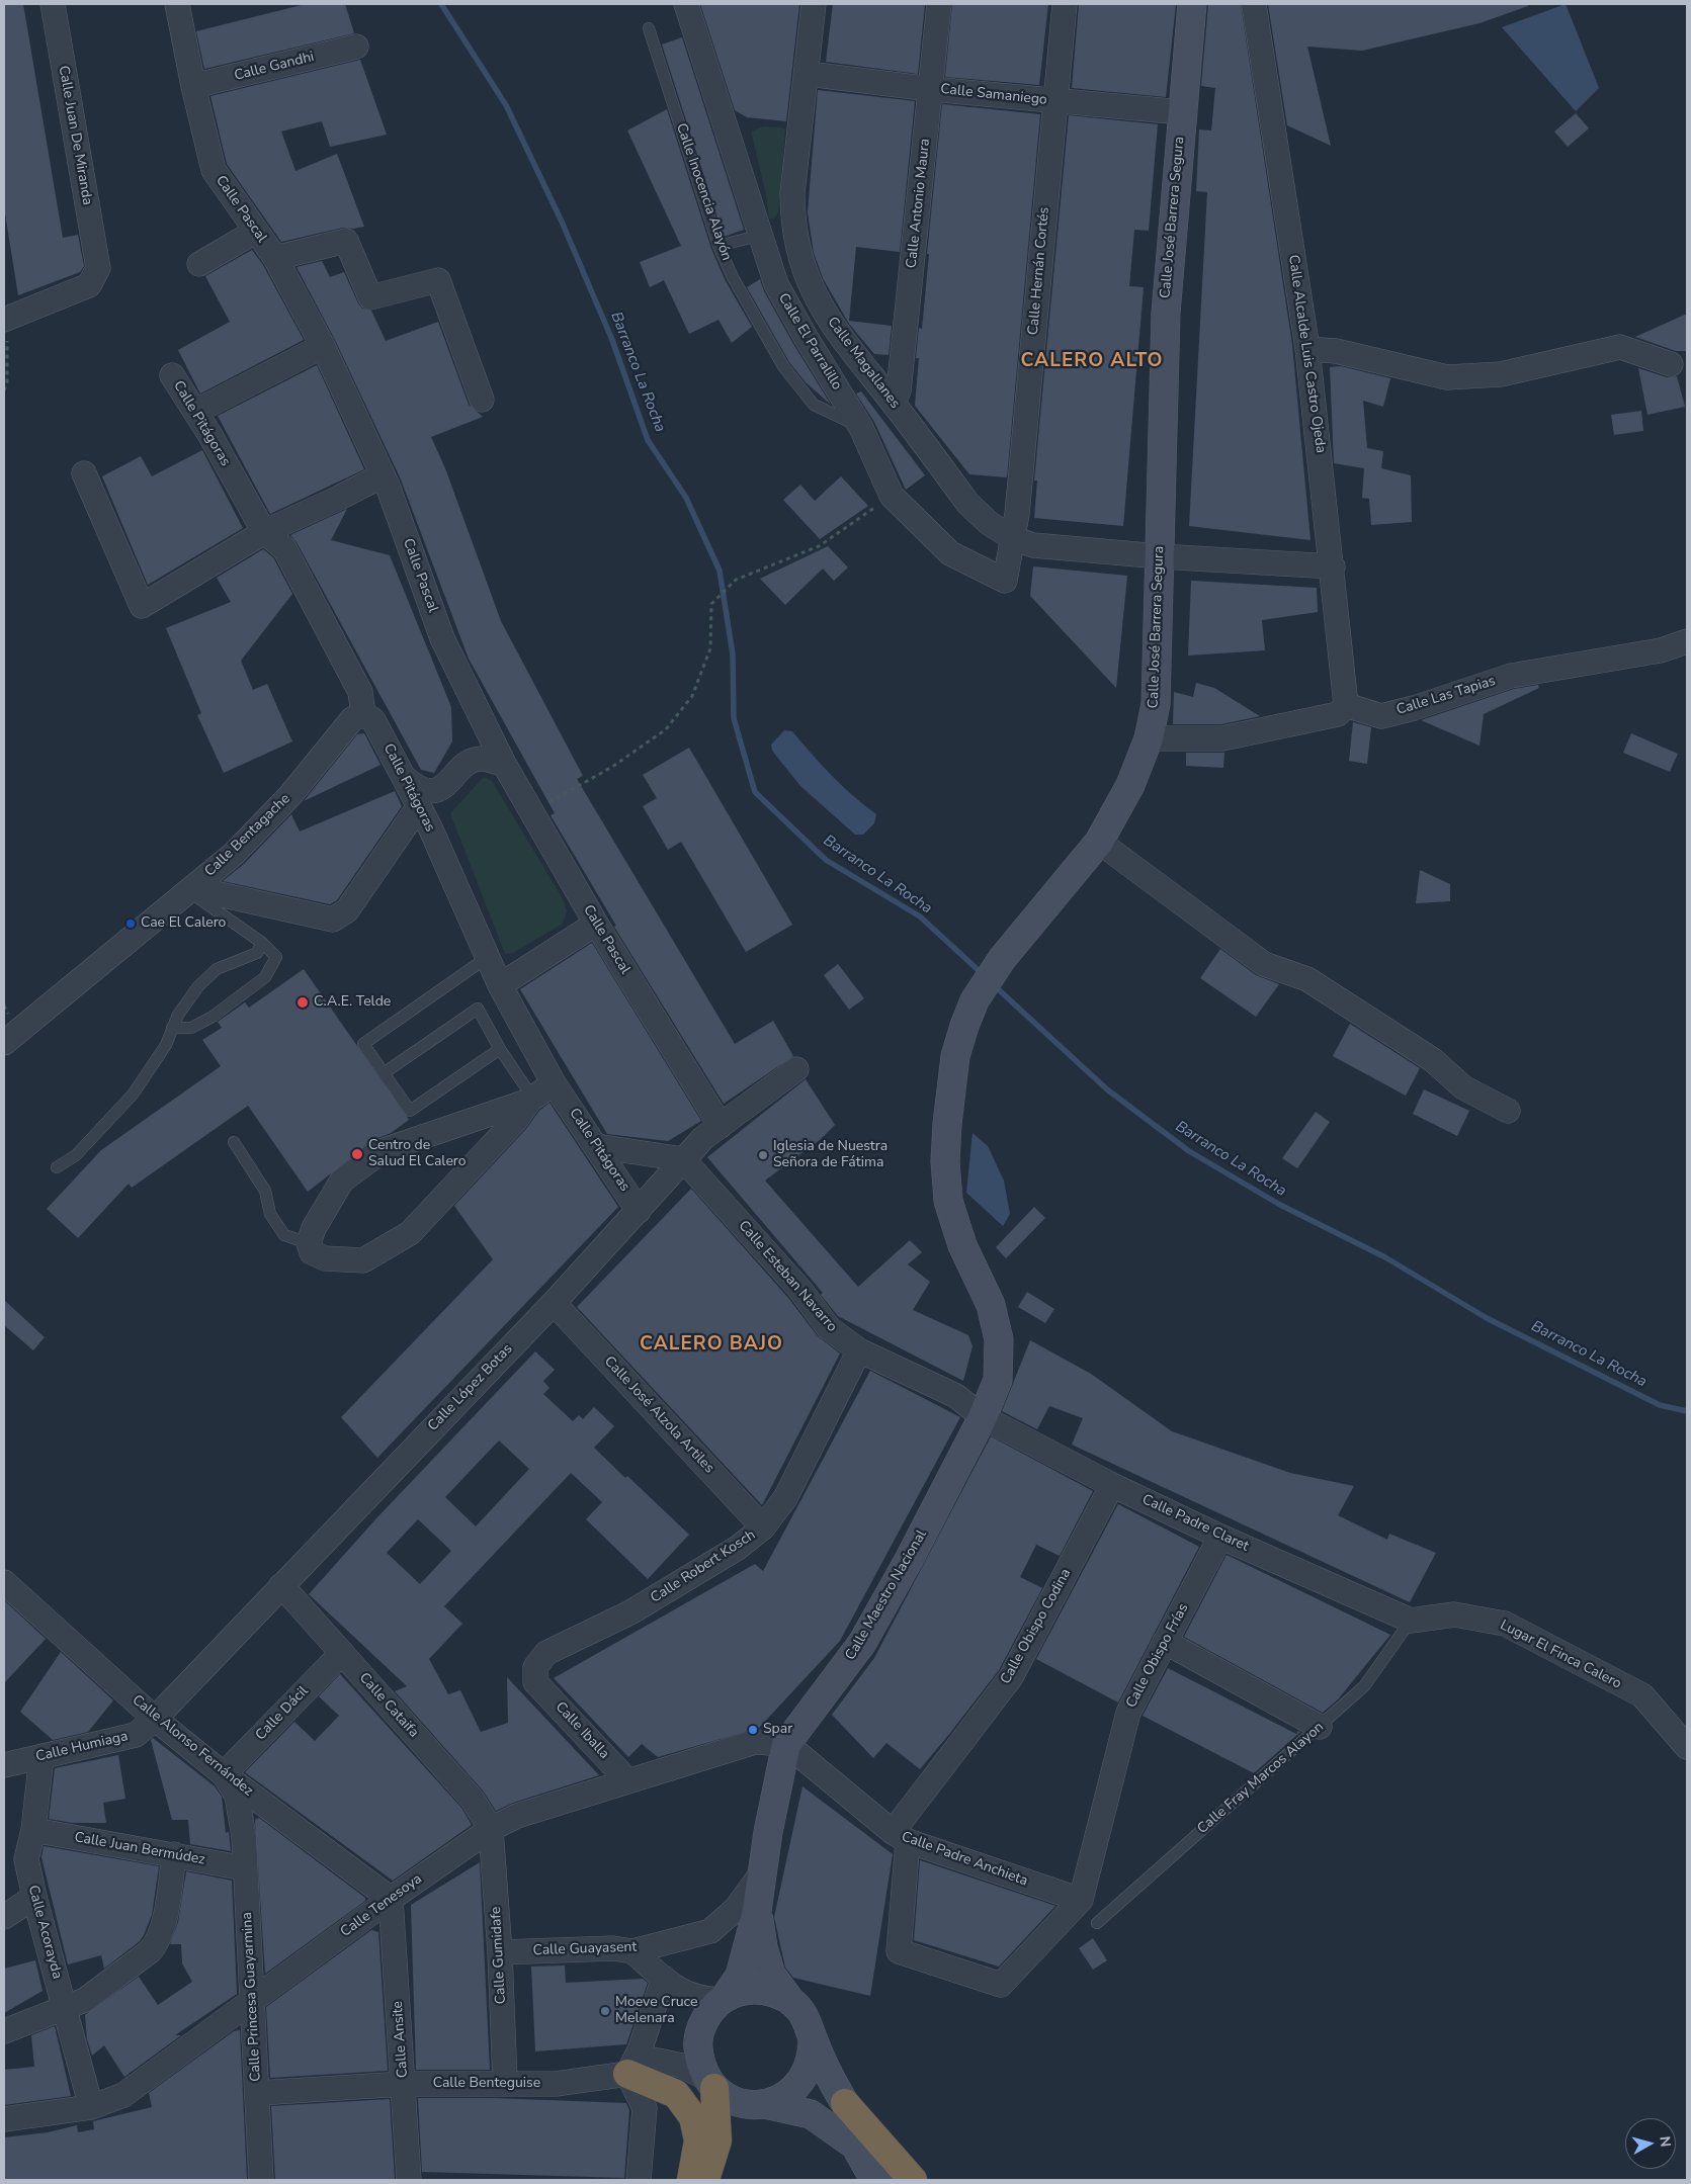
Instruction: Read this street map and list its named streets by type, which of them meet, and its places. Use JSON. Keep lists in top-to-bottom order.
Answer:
{
  "streets": {
    "street": [
      "Calle Gandhi",
      "Calle Samaniego",
      "Calle Juan De Miranda",
      "Calle Antonio Maura",
      "Calle Pascal",
      "Calle José Barrera Segura",
      "Calle Hernán Cortés",
      "Calle El Parralillo",
      "Calle Alcalde Luis Castro Ojeda",
      "Calle Magallanes",
      "Calle Pitágoras",
      "Calle Las Tapias",
      "Calle Bentagache",
      "Calle Esteban Navarro",
      "Calle López Botas",
      "Calle José Alzola Artiles",
      "Calle Padre Claret",
      "Calle Robert Kosch",
      "Calle Maestro Nacional",
      "Calle Obispo Codina",
      "Lugar El Finca Calero",
      "Calle Obispo Frías",
      "Calle Cataifa",
      "Calle Dácil",
      "Calle Iballa",
      "Calle Alonso Fernández",
      "Calle Humiaga",
      "Calle Juan Bermúdez",
      "Calle Padre Anchieta",
      "Calle Tenesoya",
      "Calle Acorayda",
      "Calle Guayasent",
      "Calle Gumidafe",
      "Calle Princesa Guayarmina",
      "Calle Ansite",
      "Calle Benteguise"
    ],
    "lane": ["Calle Inocencia Alayón", "Calle Fray Marcos Alayon"]
  },
  "crossings": [
    ["Calle Gandhi", "Calle Pascal"],
    ["Calle Samaniego", "Calle Antonio Maura"],
    ["Calle Samaniego", "Calle José Barrera Segura"],
    ["Calle Samaniego", "Calle Hernán Cortés"],
    ["Calle Samaniego", "Calle Magallanes"],
    ["Calle Inocencia Alayón", "Calle El Parralillo"],
    ["Calle Antonio Maura", "Calle Magallanes"],
    ["Calle Pascal", "Calle López Botas"],
    ["Calle José Barrera Segura", "Calle Magallanes"],
    ["Calle José Barrera Segura", "Calle Maestro Nacional"],
    ["Calle Hernán Cortés", "Calle El Parralillo"],
    ["Calle Hernán Cortés", "Calle Magallanes"],
    ["Calle El Parralillo", "Calle Magallanes"],
    ["Calle Alcalde Luis Castro Ojeda", "Calle Magallanes"],
    ["Calle Alcalde Luis Castro Ojeda", "Calle Las Tapias"],
    ["Calle Pitágoras", "Calle Bentagache"],
    ["Calle Pitágoras", "Calle López Botas"],
    ["Calle Esteban Navarro", "Calle López Botas"],
    ["Calle Esteban Navarro", "Calle Padre Claret"],
    ["Calle Esteban Navarro", "Calle Robert Kosch"],
    ["Calle Esteban Navarro", "Calle Maestro Nacional"],
    ["Calle López Botas", "Calle José Alzola Artiles"],
    ["Calle López Botas", "Calle Cataifa"],
    ["Calle López Botas", "Calle Alonso Fernández"],
    ["Calle López Botas", "Calle Humiaga"],
    ["Calle José Alzola Artiles", "Calle Robert Kosch"],
    ["Calle Padre Claret", "Calle Maestro Nacional"],
    ["Calle Padre Claret", "Calle Obispo Codina"],
    ["Calle Padre Claret", "Lugar El Finca Calero"],
    ["Calle Padre Claret", "Calle Obispo Frías"],
    ["Calle Padre Claret", "Calle Fray Marcos Alayon"],
    ["Calle Robert Kosch", "Calle Iballa"],
    ["Calle Maestro Nacional", "Calle Padre Anchieta"],
    ["Calle Maestro Nacional", "Calle Tenesoya"],
    ["Calle Maestro Nacional", "Calle Guayasent"],
    ["Calle Maestro Nacional", "Calle Benteguise"],
    ["Calle Obispo Codina", "Calle Padre Anchieta"],
    ["Lugar El Finca Calero", "Calle Fray Marcos Alayon"],
    ["Calle Obispo Frías", "Calle Padre Anchieta"],
    ["Calle Cataifa", "Calle Dácil"],
    ["Calle Cataifa", "Calle Tenesoya"],
    ["Calle Cataifa", "Calle Gumidafe"],
    ["Calle Dácil", "Calle Alonso Fernández"],
    ["Calle Dácil", "Calle Princesa Guayarmina"],
    ["Calle Iballa", "Calle Tenesoya"],
    ["Calle Alonso Fernández", "Calle Humiaga"],
    ["Calle Alonso Fernández", "Calle Tenesoya"],
    ["Calle Alonso Fernández", "Calle Princesa Guayarmina"],
    ["Calle Alonso Fernández", "Calle Ansite"],
    ["Calle Humiaga", "Calle Acorayda"],
    ["Calle Juan Bermúdez", "Calle Acorayda"],
    ["Calle Juan Bermúdez", "Calle Princesa Guayarmina"],
    ["Calle Padre Anchieta", "Calle Tenesoya"],
    ["Calle Tenesoya", "Calle Acorayda"],
    ["Calle Tenesoya", "Calle Gumidafe"],
    ["Calle Tenesoya", "Calle Princesa Guayarmina"],
    ["Calle Tenesoya", "Calle Ansite"],
    ["Calle Guayasent", "Calle Gumidafe"],
    ["Calle Gumidafe", "Calle Benteguise"],
    ["Calle Princesa Guayarmina", "Calle Benteguise"],
    ["Calle Ansite", "Calle Benteguise"]
  ],
  "districts": ["CALERO ALTO", "CALERO BAJO"],
  "water": ["Barranco La Rocha"],
  "places": [
    "Cae El Calero",
    "C.A.E. Telde",
    "Centro de Salud El Calero",
    "Iglesia de Nuestra Señora de Fátima",
    "Spar",
    "Moeve Cruce Melenara"
  ],
  "north": "right"
}
